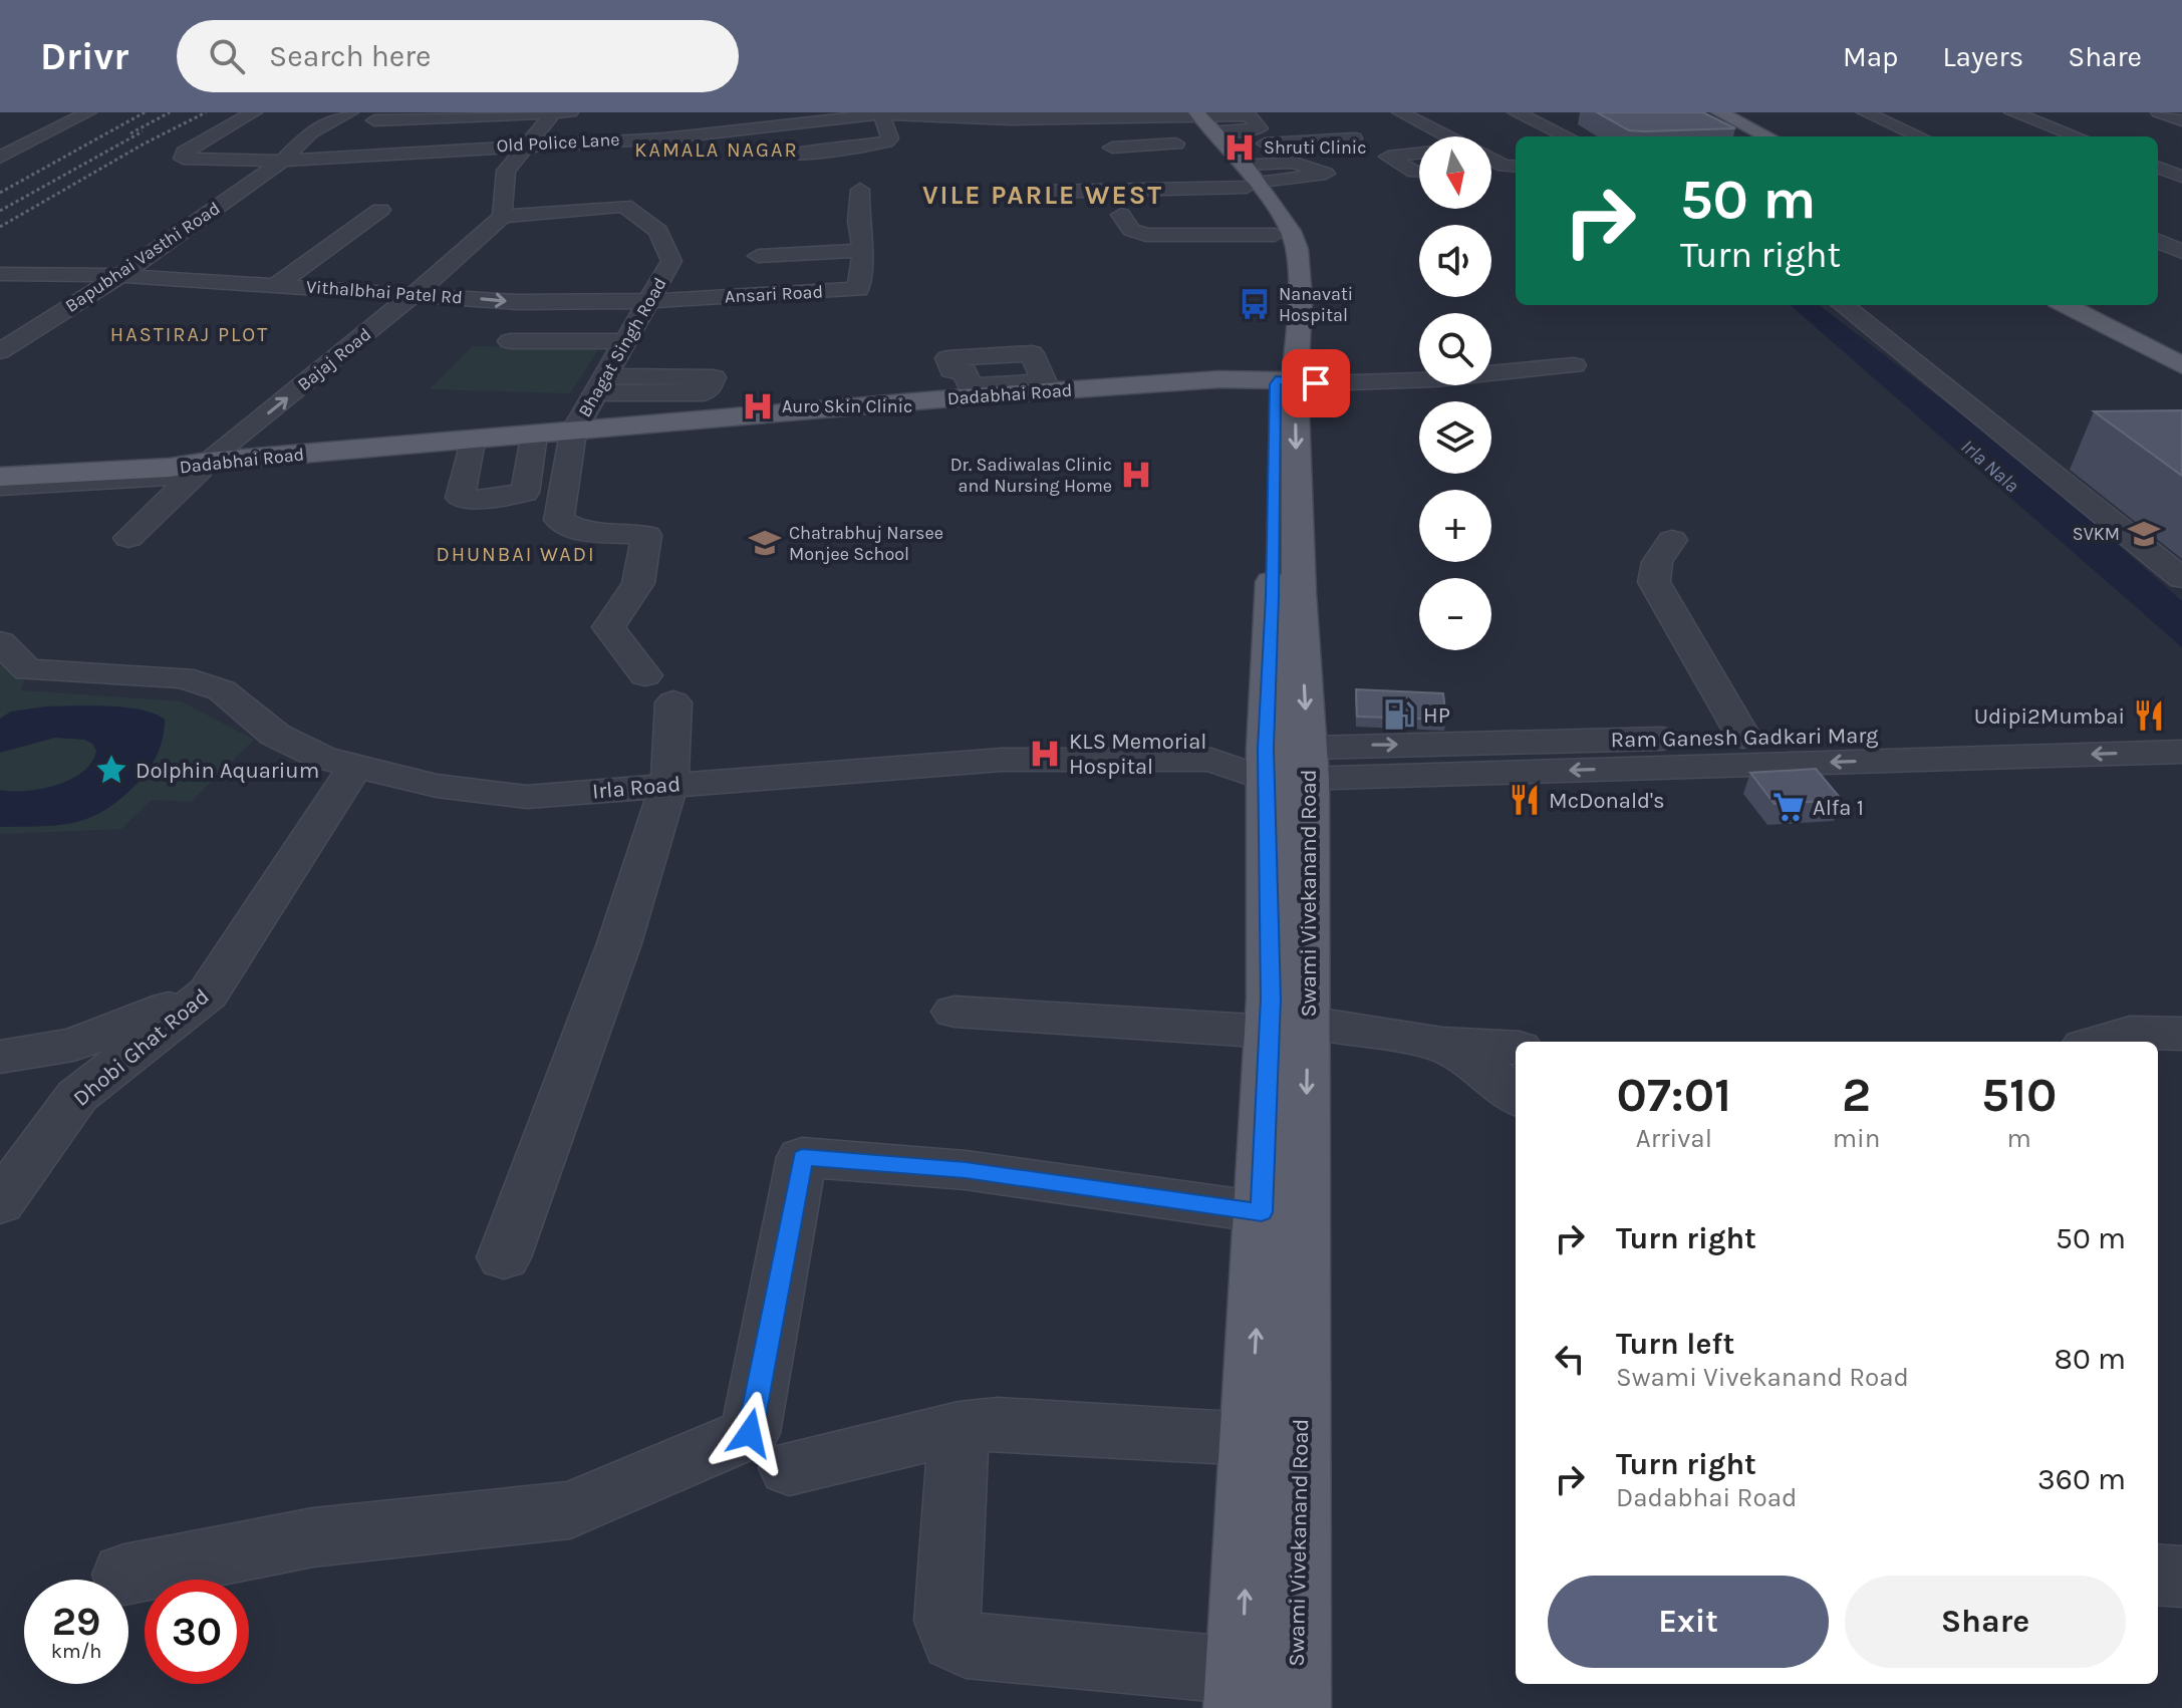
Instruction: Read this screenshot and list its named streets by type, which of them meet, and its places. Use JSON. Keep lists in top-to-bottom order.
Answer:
{
  "streets": {
    "main road": ["Dadabhai Road", "Swami Vivekanand Road"],
    "street": [
      "Old Police Lane",
      "Bapubhai Vasthi Road",
      "Vithalbhai Patel Rd",
      "Ansari Road",
      "Bhagat Singh Road",
      "Bajaj Road",
      "Ram Ganesh Gadkari Marg",
      "Irla Road",
      "Dhobi Ghat Road"
    ]
  },
  "crossings": [
    ["Old Police Lane", "Bapubhai Vasthi Road"],
    ["Old Police Lane", "Swami Vivekanand Road"],
    ["Bapubhai Vasthi Road", "Vithalbhai Patel Rd"],
    ["Vithalbhai Patel Rd", "Bajaj Road"],
    ["Ansari Road", "Bhagat Singh Road"],
    ["Bhagat Singh Road", "Bajaj Road"],
    ["Bhagat Singh Road", "Dadabhai Road"],
    ["Bajaj Road", "Dadabhai Road"],
    ["Dadabhai Road", "Swami Vivekanand Road"],
    ["Ram Ganesh Gadkari Marg", "Irla Road"],
    ["Ram Ganesh Gadkari Marg", "Swami Vivekanand Road"],
    ["Irla Road", "Swami Vivekanand Road"],
    ["Irla Road", "Dhobi Ghat Road"]
  ],
  "districts": [
    "KAMALA NAGAR",
    "VILE PARLE WEST",
    "HASTIRAJ PLOT",
    "DHUNBAI WADI"
  ],
  "water": ["Irla Nala"],
  "places": {
    "hospital": [
      "Shruti Clinic",
      "Auro Skin Clinic",
      "Dr. Sadiwalas Clinic and Nursing Home",
      "KLS Memorial Hospital"
    ],
    "bus stop": ["Nanavati Hospital"],
    "school or university": ["SVKM", "Chatrabhuj Narsee Monjee School"],
    "fuel station": ["HP"],
    "restaurant": ["Udipi2Mumbai", "McDonald's"],
    "place": ["Dolphin Aquarium"],
    "supermarket": ["Alfa 1"]
  },
  "north": "bottom",
  "page": {
    "header": "Drivr",
    "search": "Search here",
    "nav": ["Map", "Layers", "Share"],
    "map_buttons": ["+", "−"],
    "turn": ["50 m", "Turn right"],
    "eta": [
      "07:01",
      "Arrival",
      "2",
      "min",
      "510",
      "m"
    ],
    "list": [
      {
        "name": "Turn right",
        "value": "50 m"
      },
      {
        "name": "Turn left",
        "note": "Swami Vivekanand Road",
        "value": "80 m"
      },
      {
        "name": "Turn right",
        "note": "Dadabhai Road",
        "value": "360 m"
      }
    ],
    "buttons": ["Exit", "Share"],
    "speed": "29 km/h",
    "limit": "30"
  }
}
